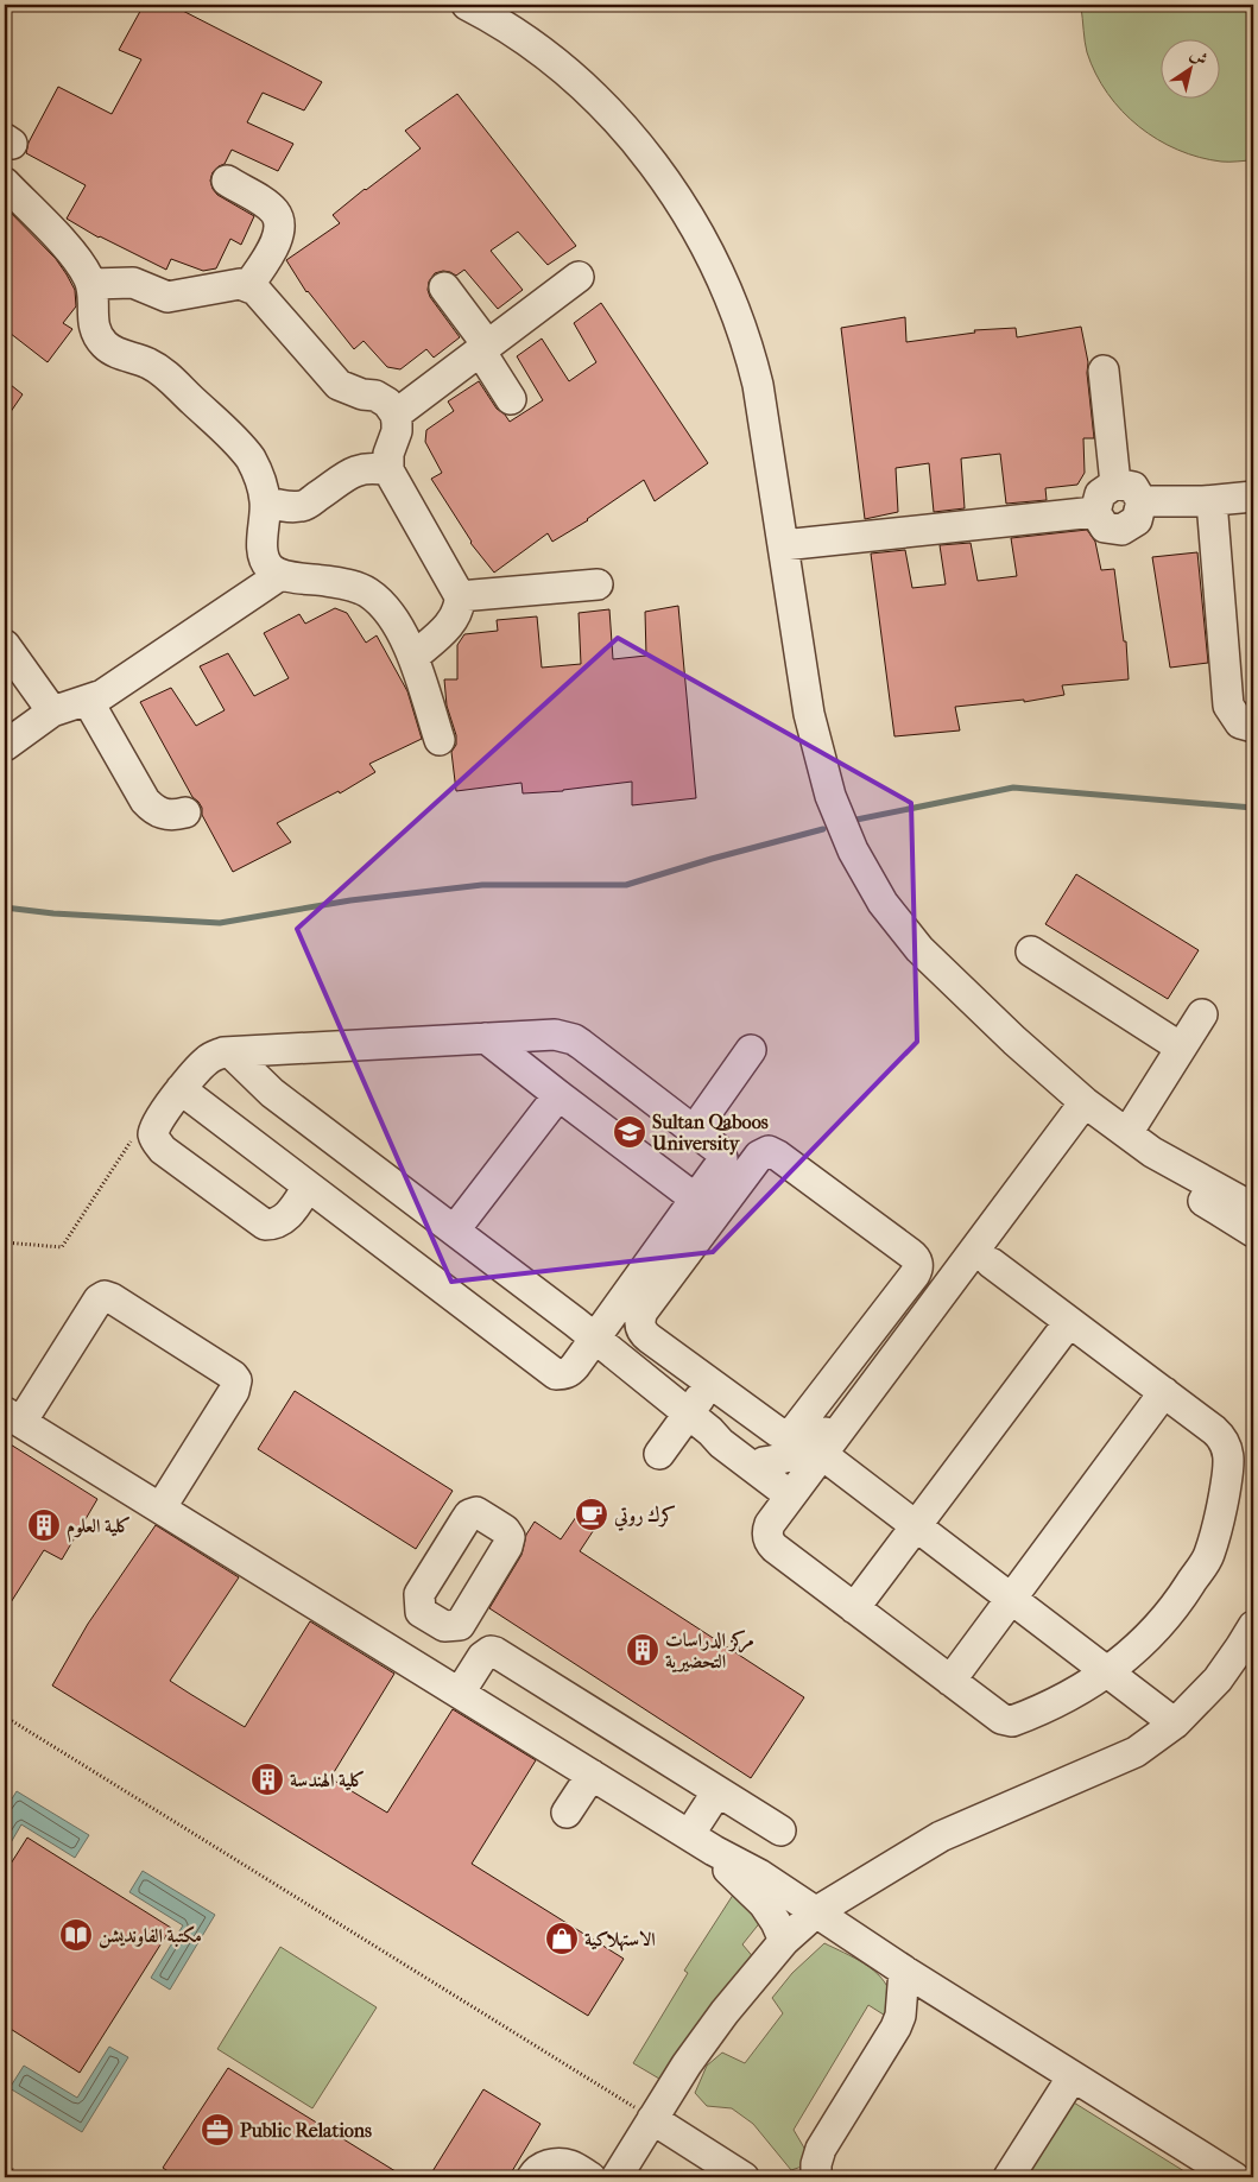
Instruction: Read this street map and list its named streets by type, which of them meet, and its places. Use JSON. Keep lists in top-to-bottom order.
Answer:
{
  "places": {
    "school or university": ["Sultan Qaboos University"],
    "cafe": ["كرك روتي"],
    "building": ["كلية العلوم", "مركز الدراسات التحضيرية", "كلية الهندسة"],
    "library": ["مكتبة الفاونديشن"],
    "shop": ["الاستهلاكية"],
    "office": ["Public Relations"]
  },
  "north": "top right"
}
